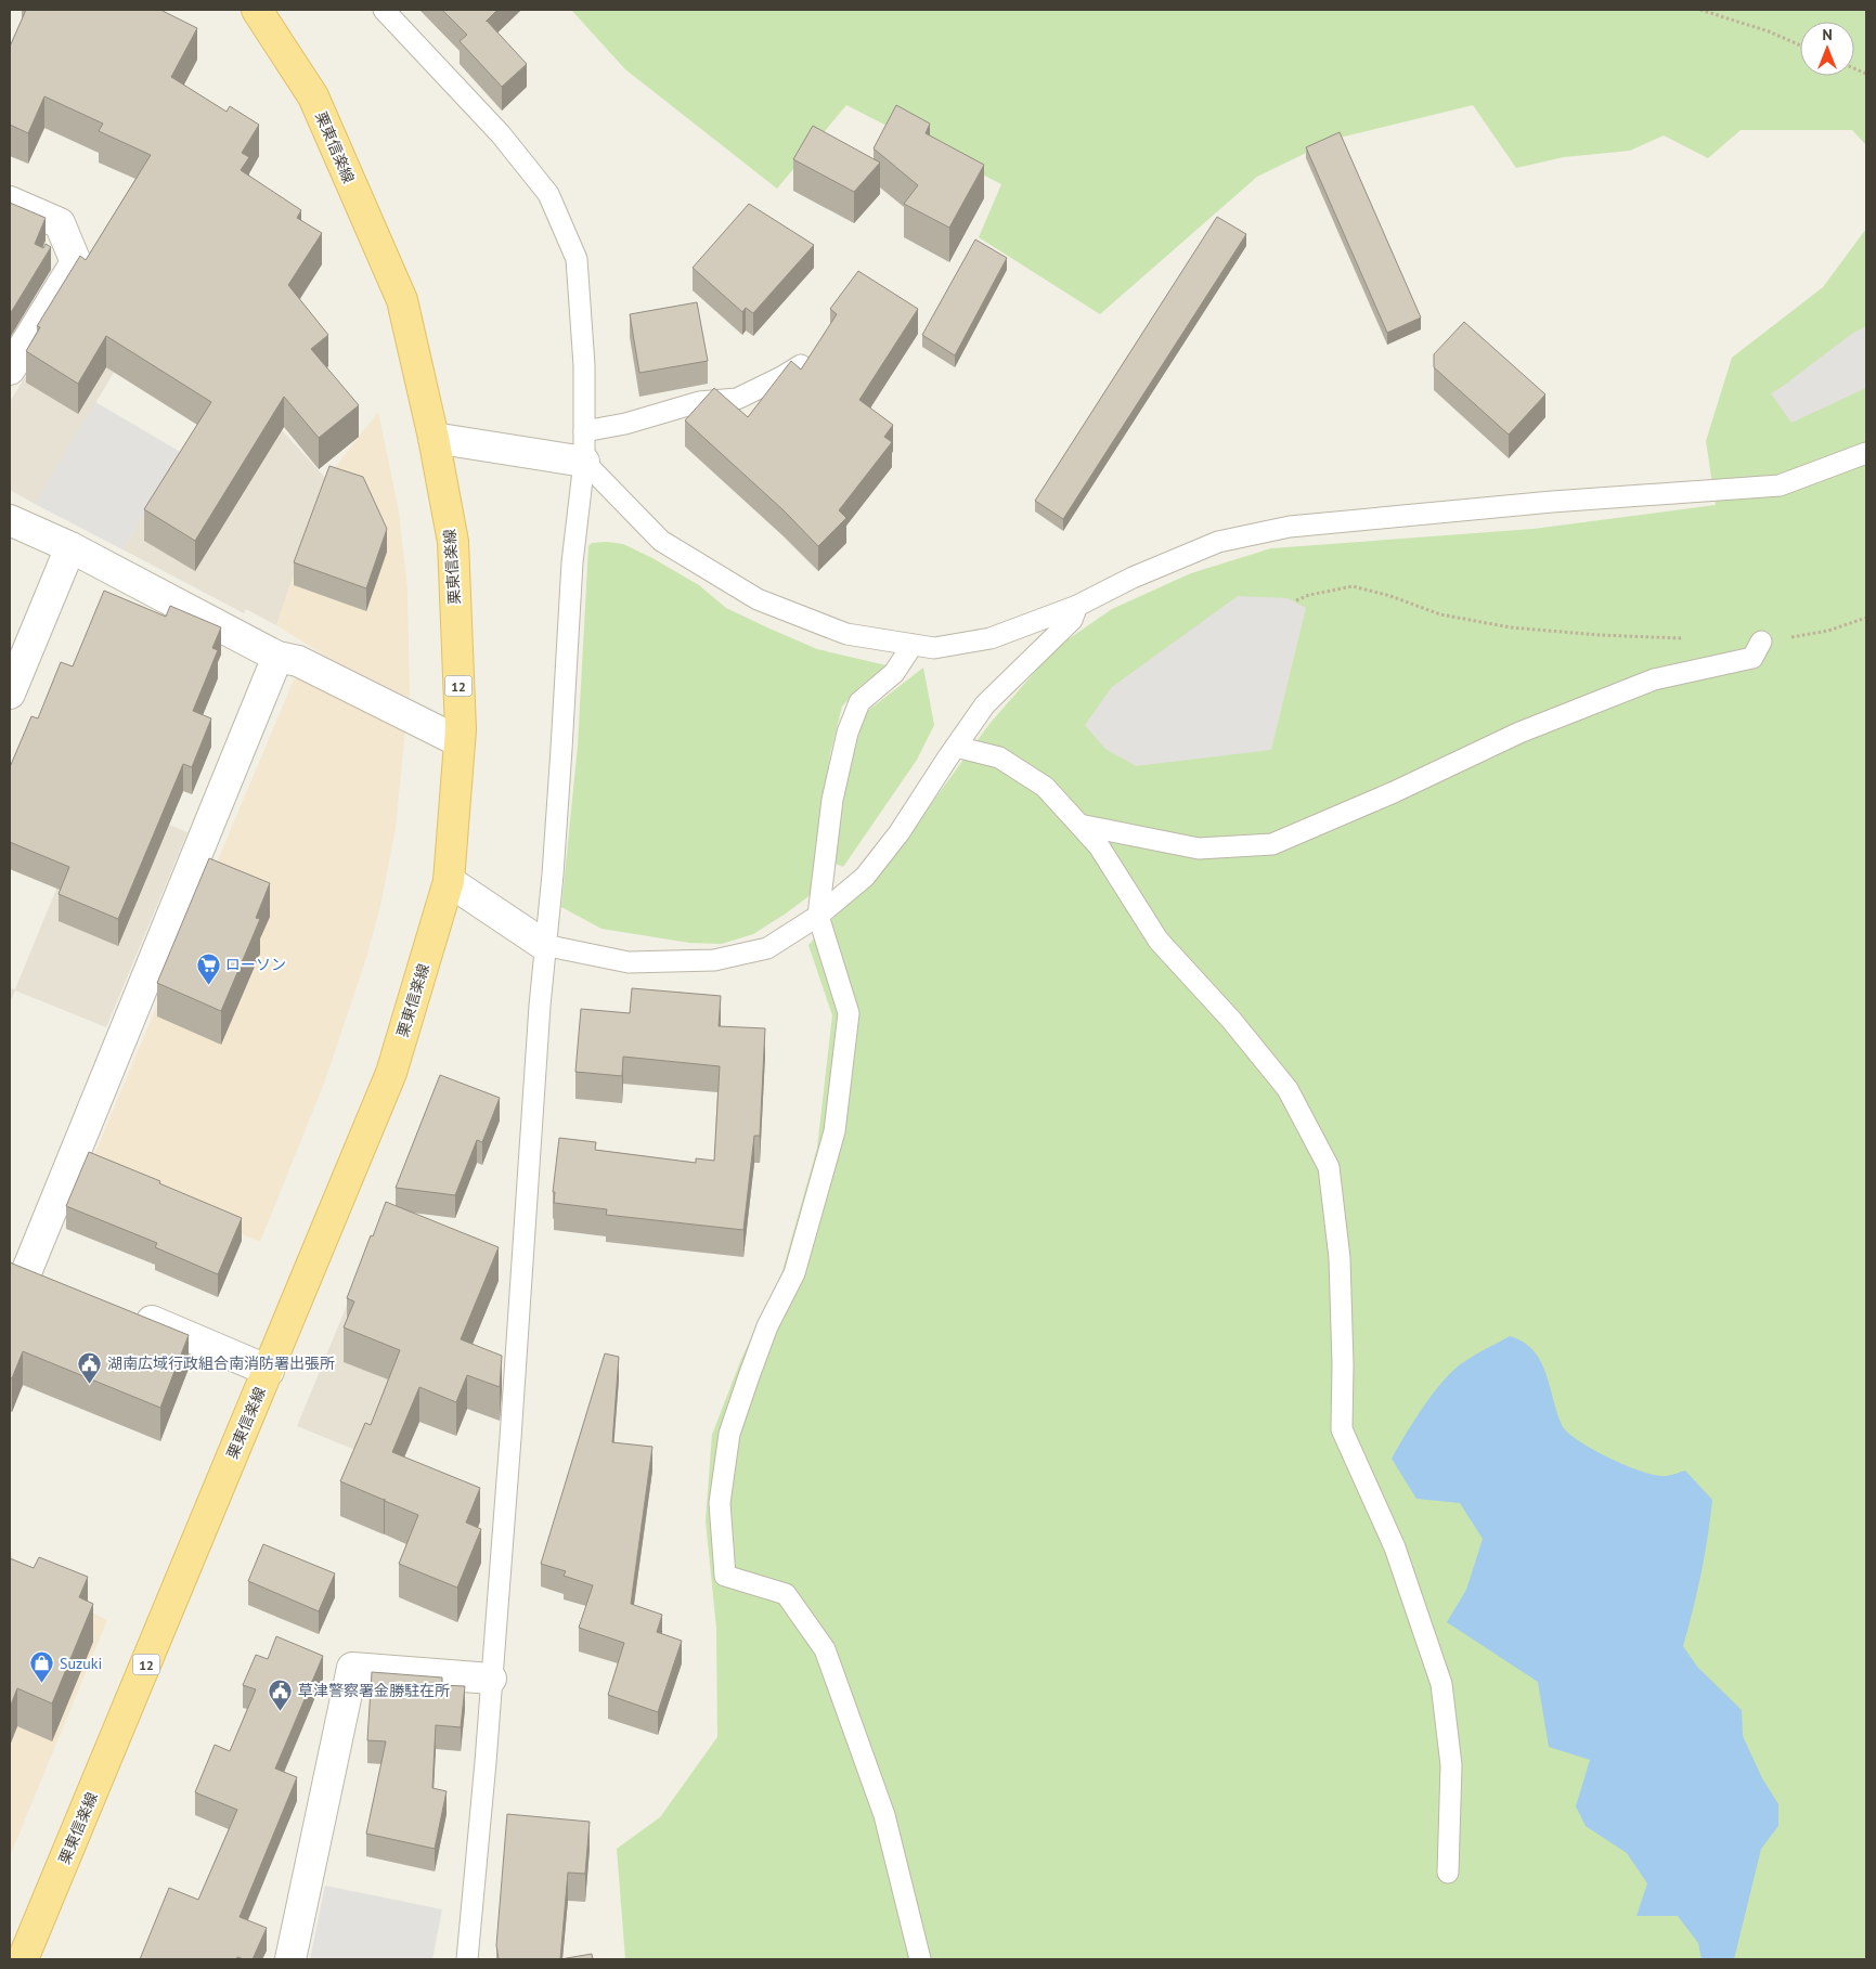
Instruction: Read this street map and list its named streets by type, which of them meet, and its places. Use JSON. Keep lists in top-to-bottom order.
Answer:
{
  "streets": {
    "main road": ["栗東信楽線", "12"]
  },
  "places": {
    "supermarket": ["ローソン"],
    "public building": ["湖南広域行政組合南消防署出張所", "草津警察署金勝駐在所"],
    "shop": ["Suzuki"]
  },
  "north": "top"
}
